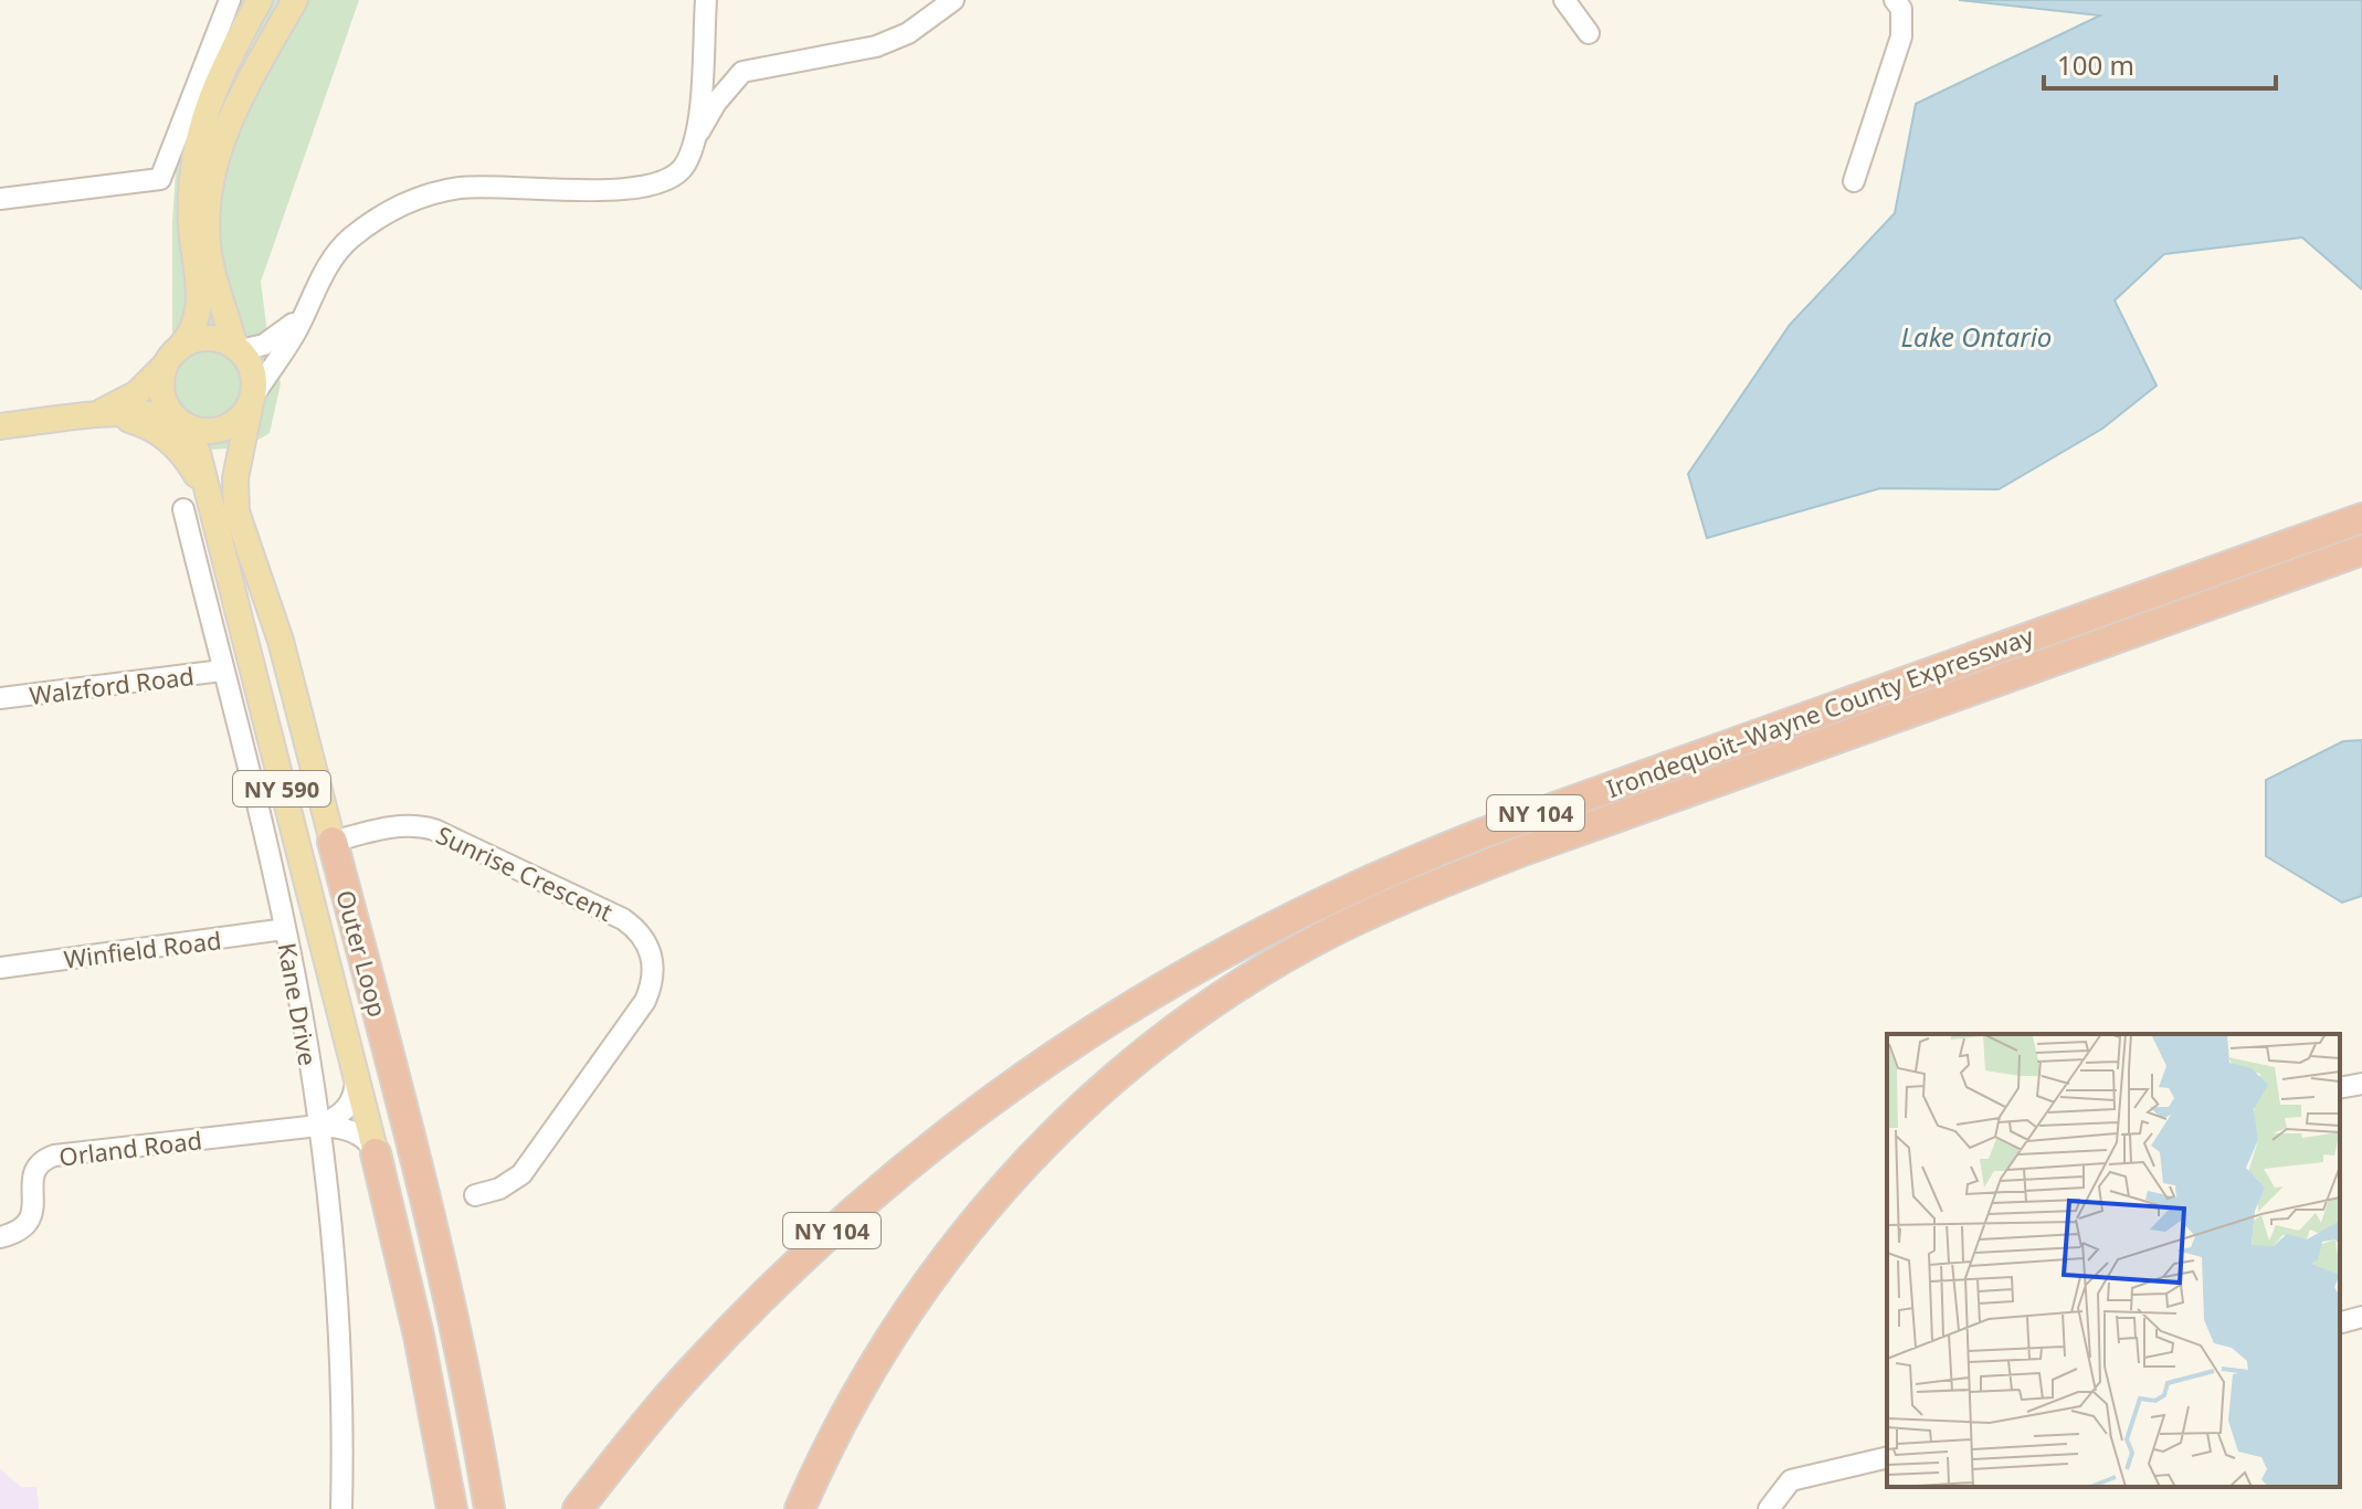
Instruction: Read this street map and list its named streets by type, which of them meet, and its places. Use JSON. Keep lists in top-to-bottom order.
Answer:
{
  "streets": {
    "highway": [
      "Irondequoit–Wayne County Expressway",
      "NY 590",
      "NY 104",
      "Outer Loop"
    ],
    "street": [
      "Walzford Road",
      "Sunrise Crescent",
      "Winfield Road",
      "Kane Drive",
      "Orland Road"
    ]
  },
  "crossings": [
    ["Walzford Road", "Kane Drive"],
    ["Sunrise Crescent", "Outer Loop"],
    ["Winfield Road", "Kane Drive"],
    ["Outer Loop", "Orland Road"],
    ["Kane Drive", "Orland Road"]
  ],
  "water": ["Lake Ontario"],
  "scale_bar": "100 m"
}
